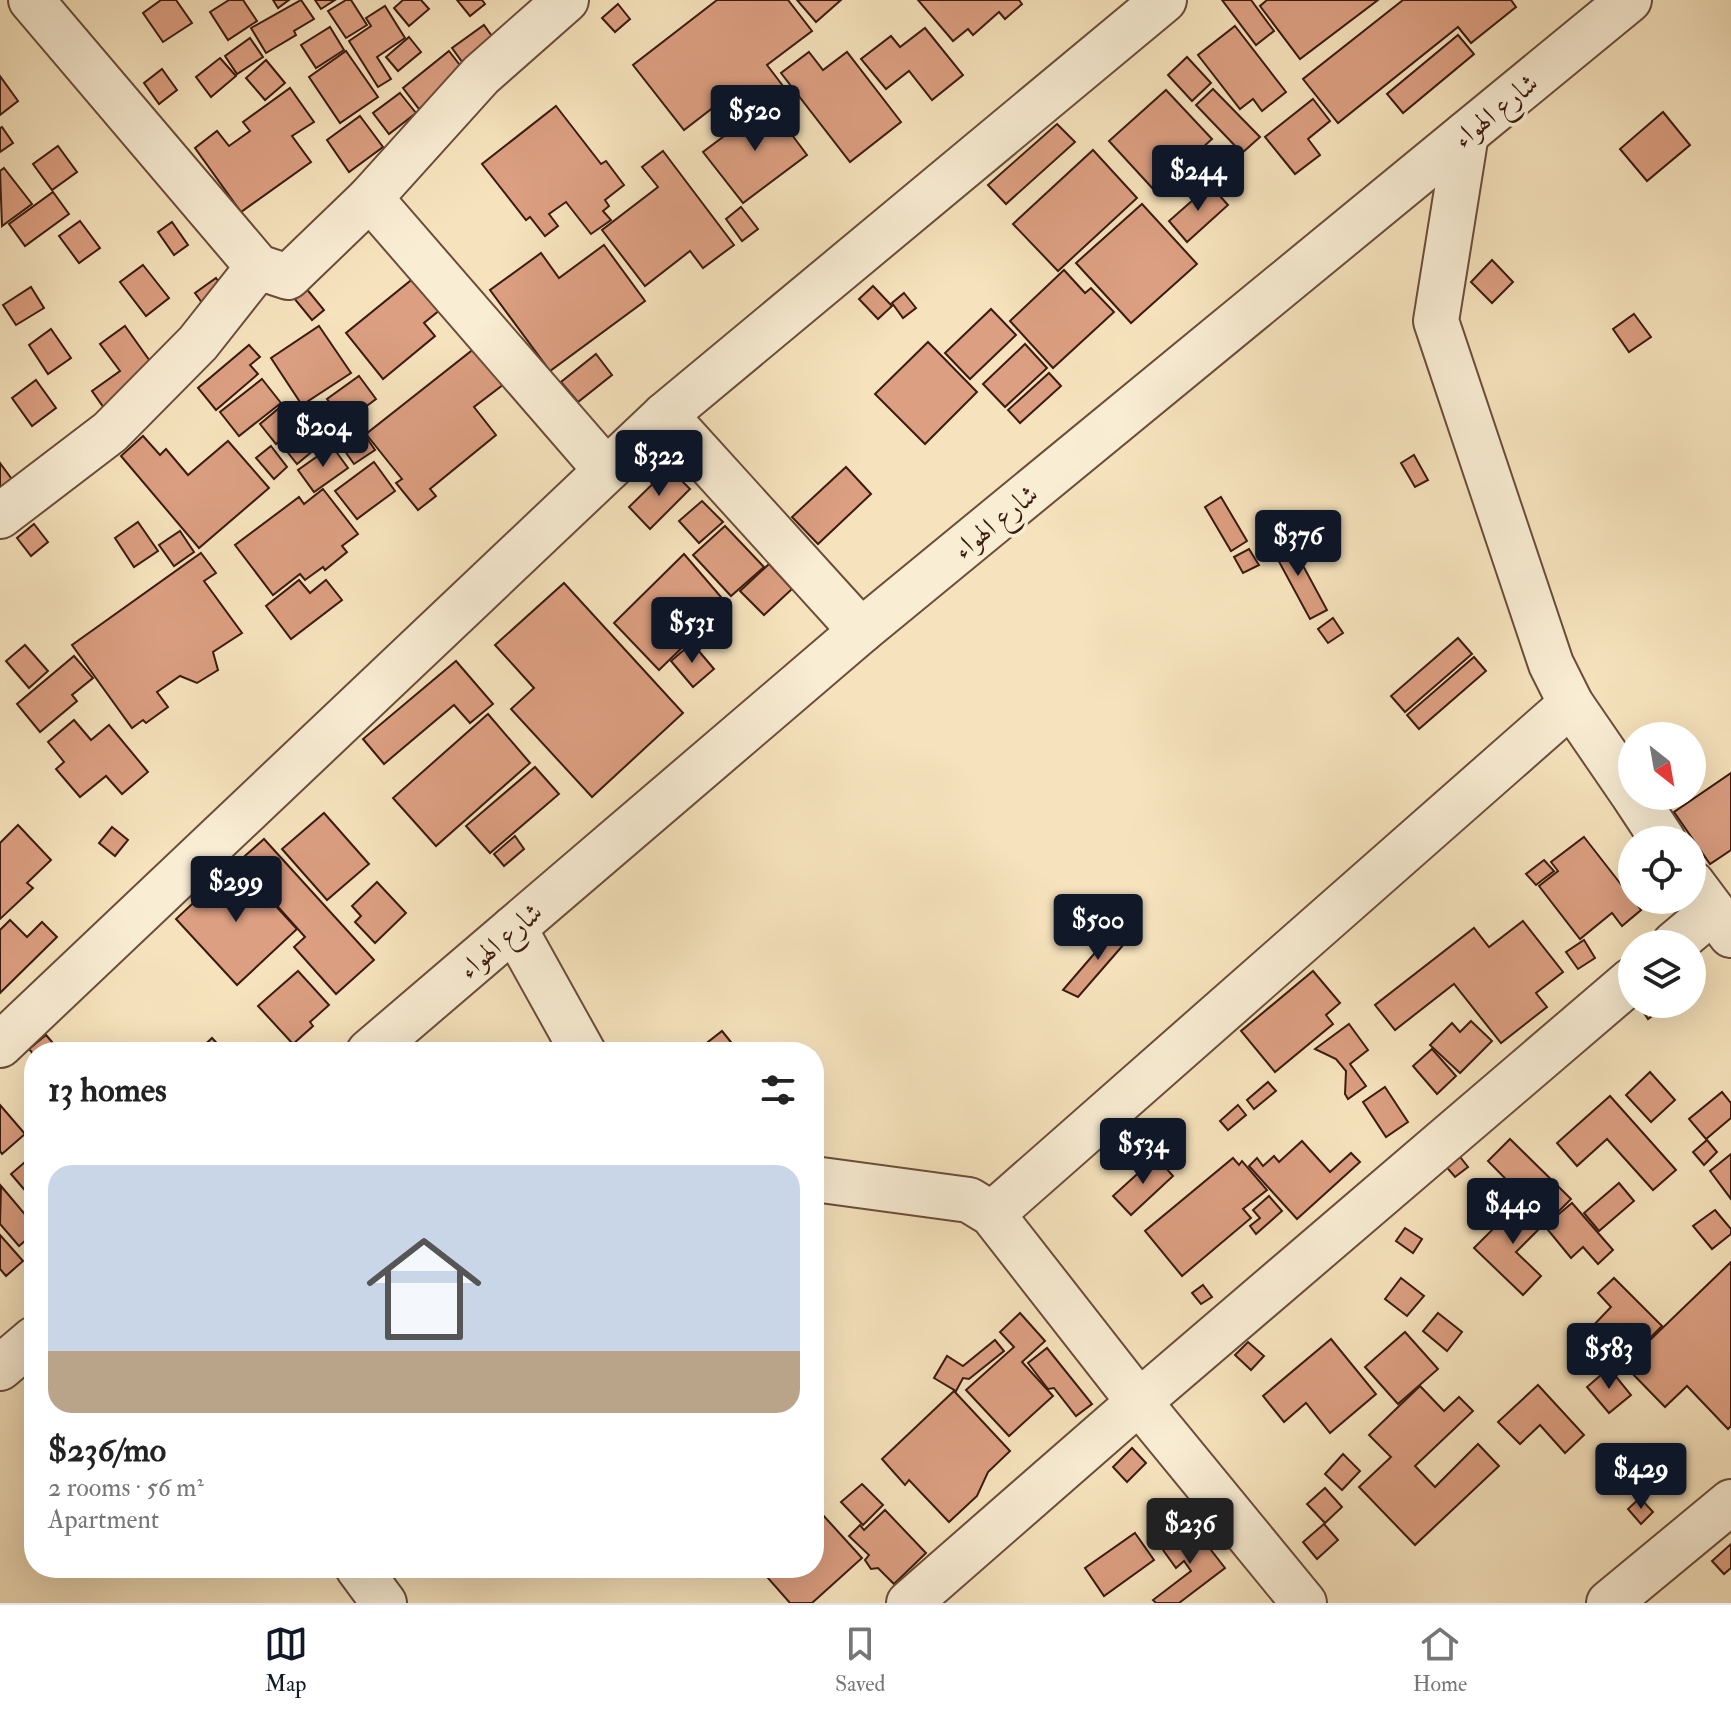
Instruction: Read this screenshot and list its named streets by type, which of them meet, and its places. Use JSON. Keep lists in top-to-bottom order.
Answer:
{
  "streets": {
    "street": ["شارع الهواء"]
  },
  "north": "bottom right",
  "page": {
    "price": [
      "$520",
      "$244",
      "$204",
      "$322",
      "$376",
      "$531",
      "$299",
      "$500",
      "$534",
      "$440",
      "$583",
      "$429",
      "$236"
    ],
    "heading": "13 homes",
    "list": [
      {
        "name": "$236/mo",
        "note": "2 rooms · 56 m² · Apartment"
      }
    ],
    "tabs": ["Map", "Saved", "Home"]
  }
}
